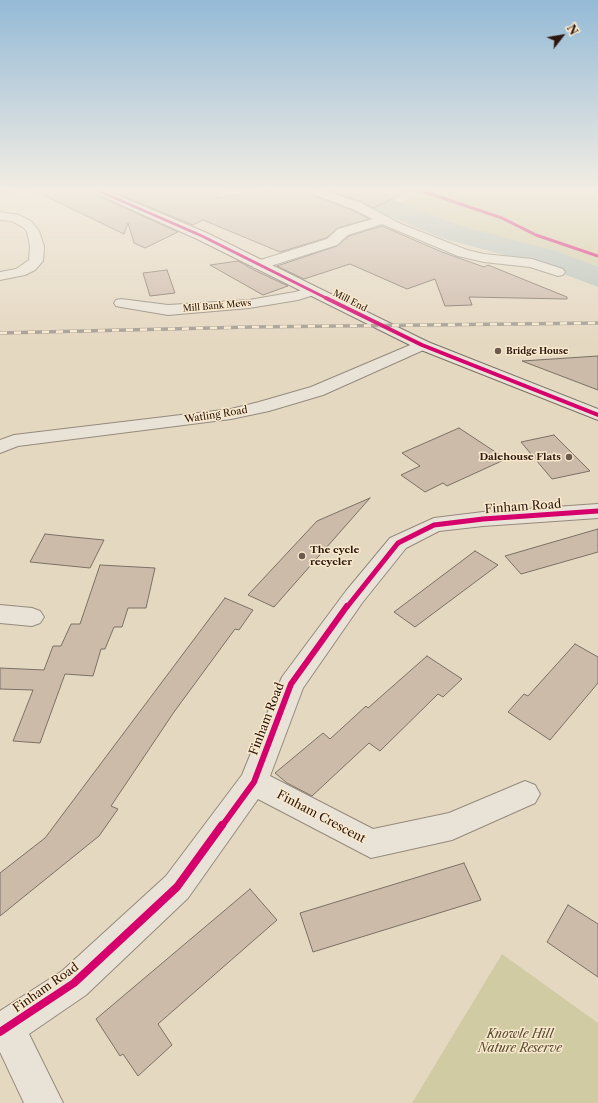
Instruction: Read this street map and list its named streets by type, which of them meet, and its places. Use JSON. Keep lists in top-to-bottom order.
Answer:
{
  "streets": {
    "street": [
      "Mill End",
      "Mill Bank Mews",
      "Watling Road",
      "Finham Road",
      "Finham Crescent"
    ]
  },
  "crossings": [
    ["Mill End", "Mill Bank Mews"],
    ["Mill End", "Watling Road"],
    ["Finham Road", "Finham Crescent"]
  ],
  "parks": ["Knowle Hill Nature Reserve"],
  "places": ["Bridge House", "Dalehouse Flats", "The cycle recycler"],
  "north": "top right"
}
